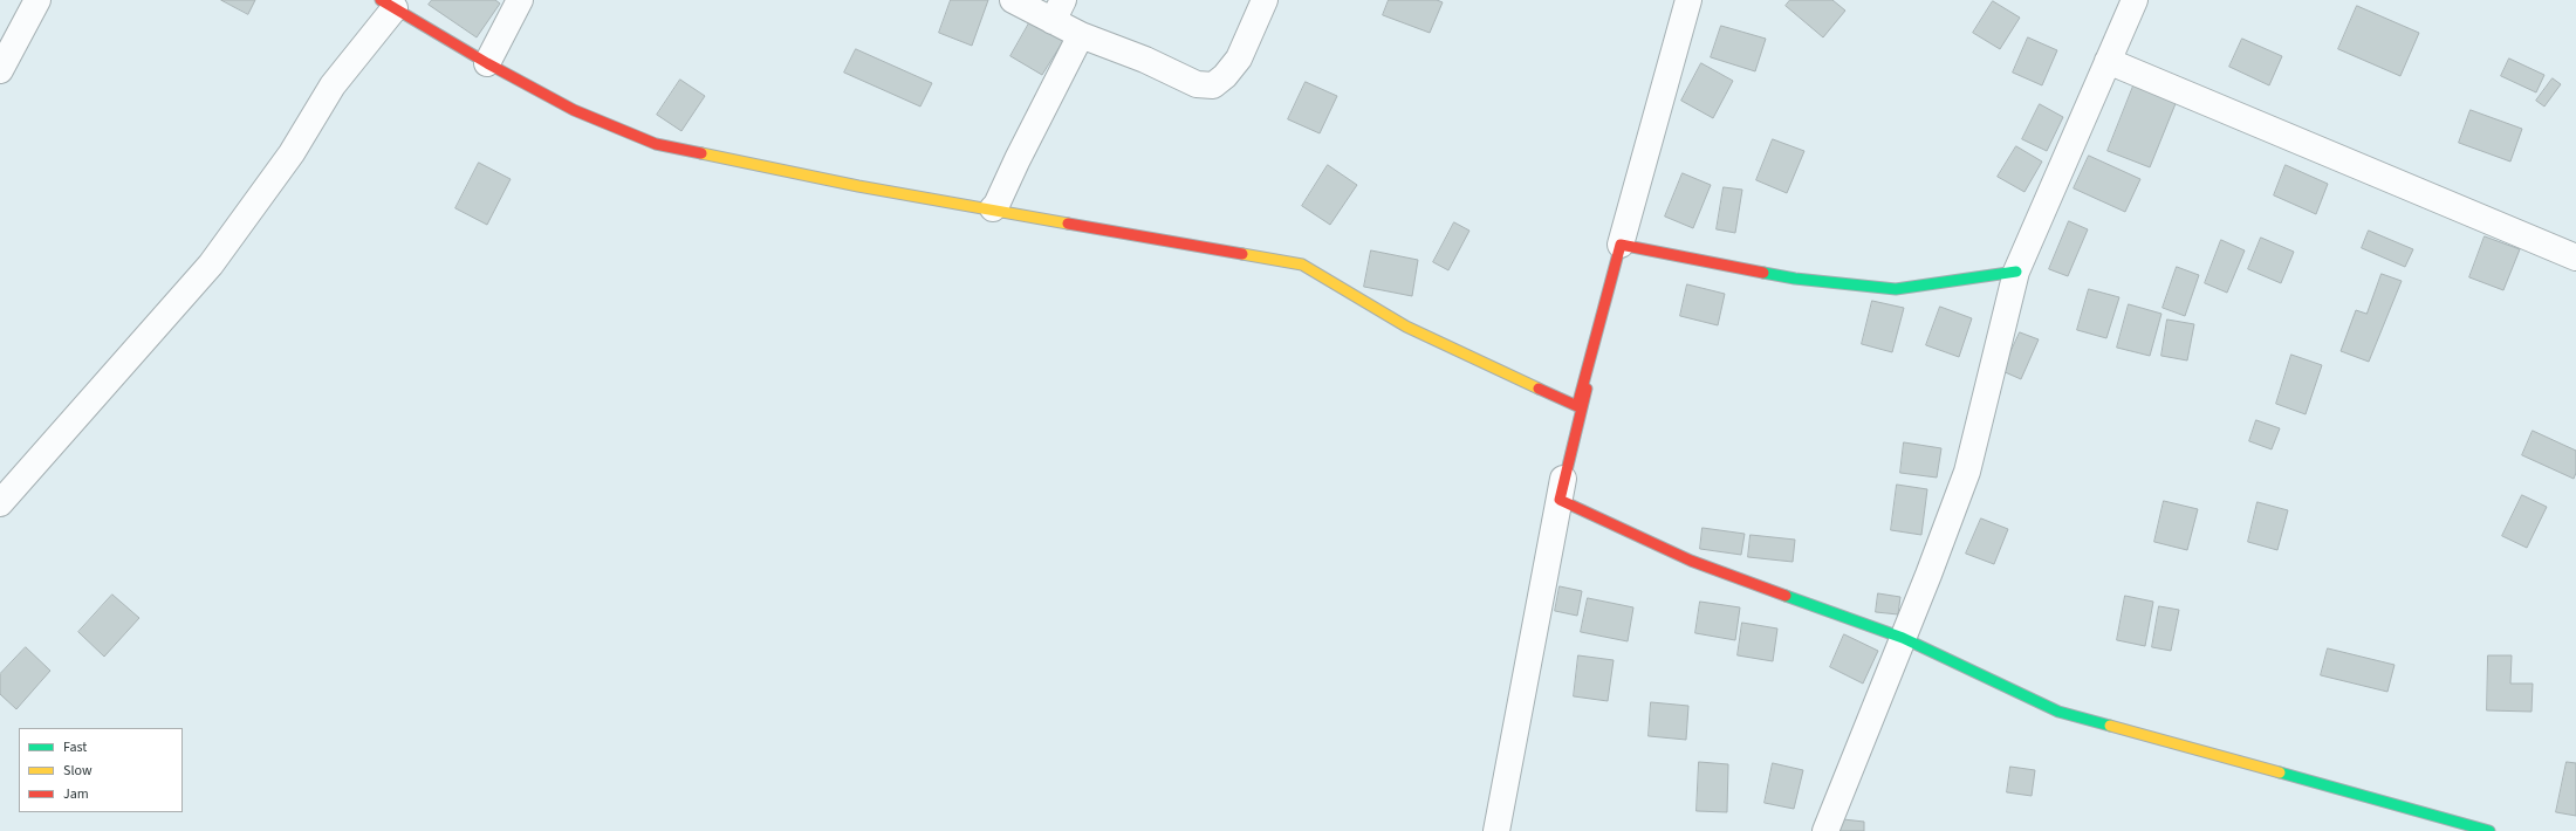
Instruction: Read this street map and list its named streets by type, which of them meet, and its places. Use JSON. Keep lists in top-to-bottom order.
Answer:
{
  "legend": ["Fast", "Slow", "Jam"]
}
